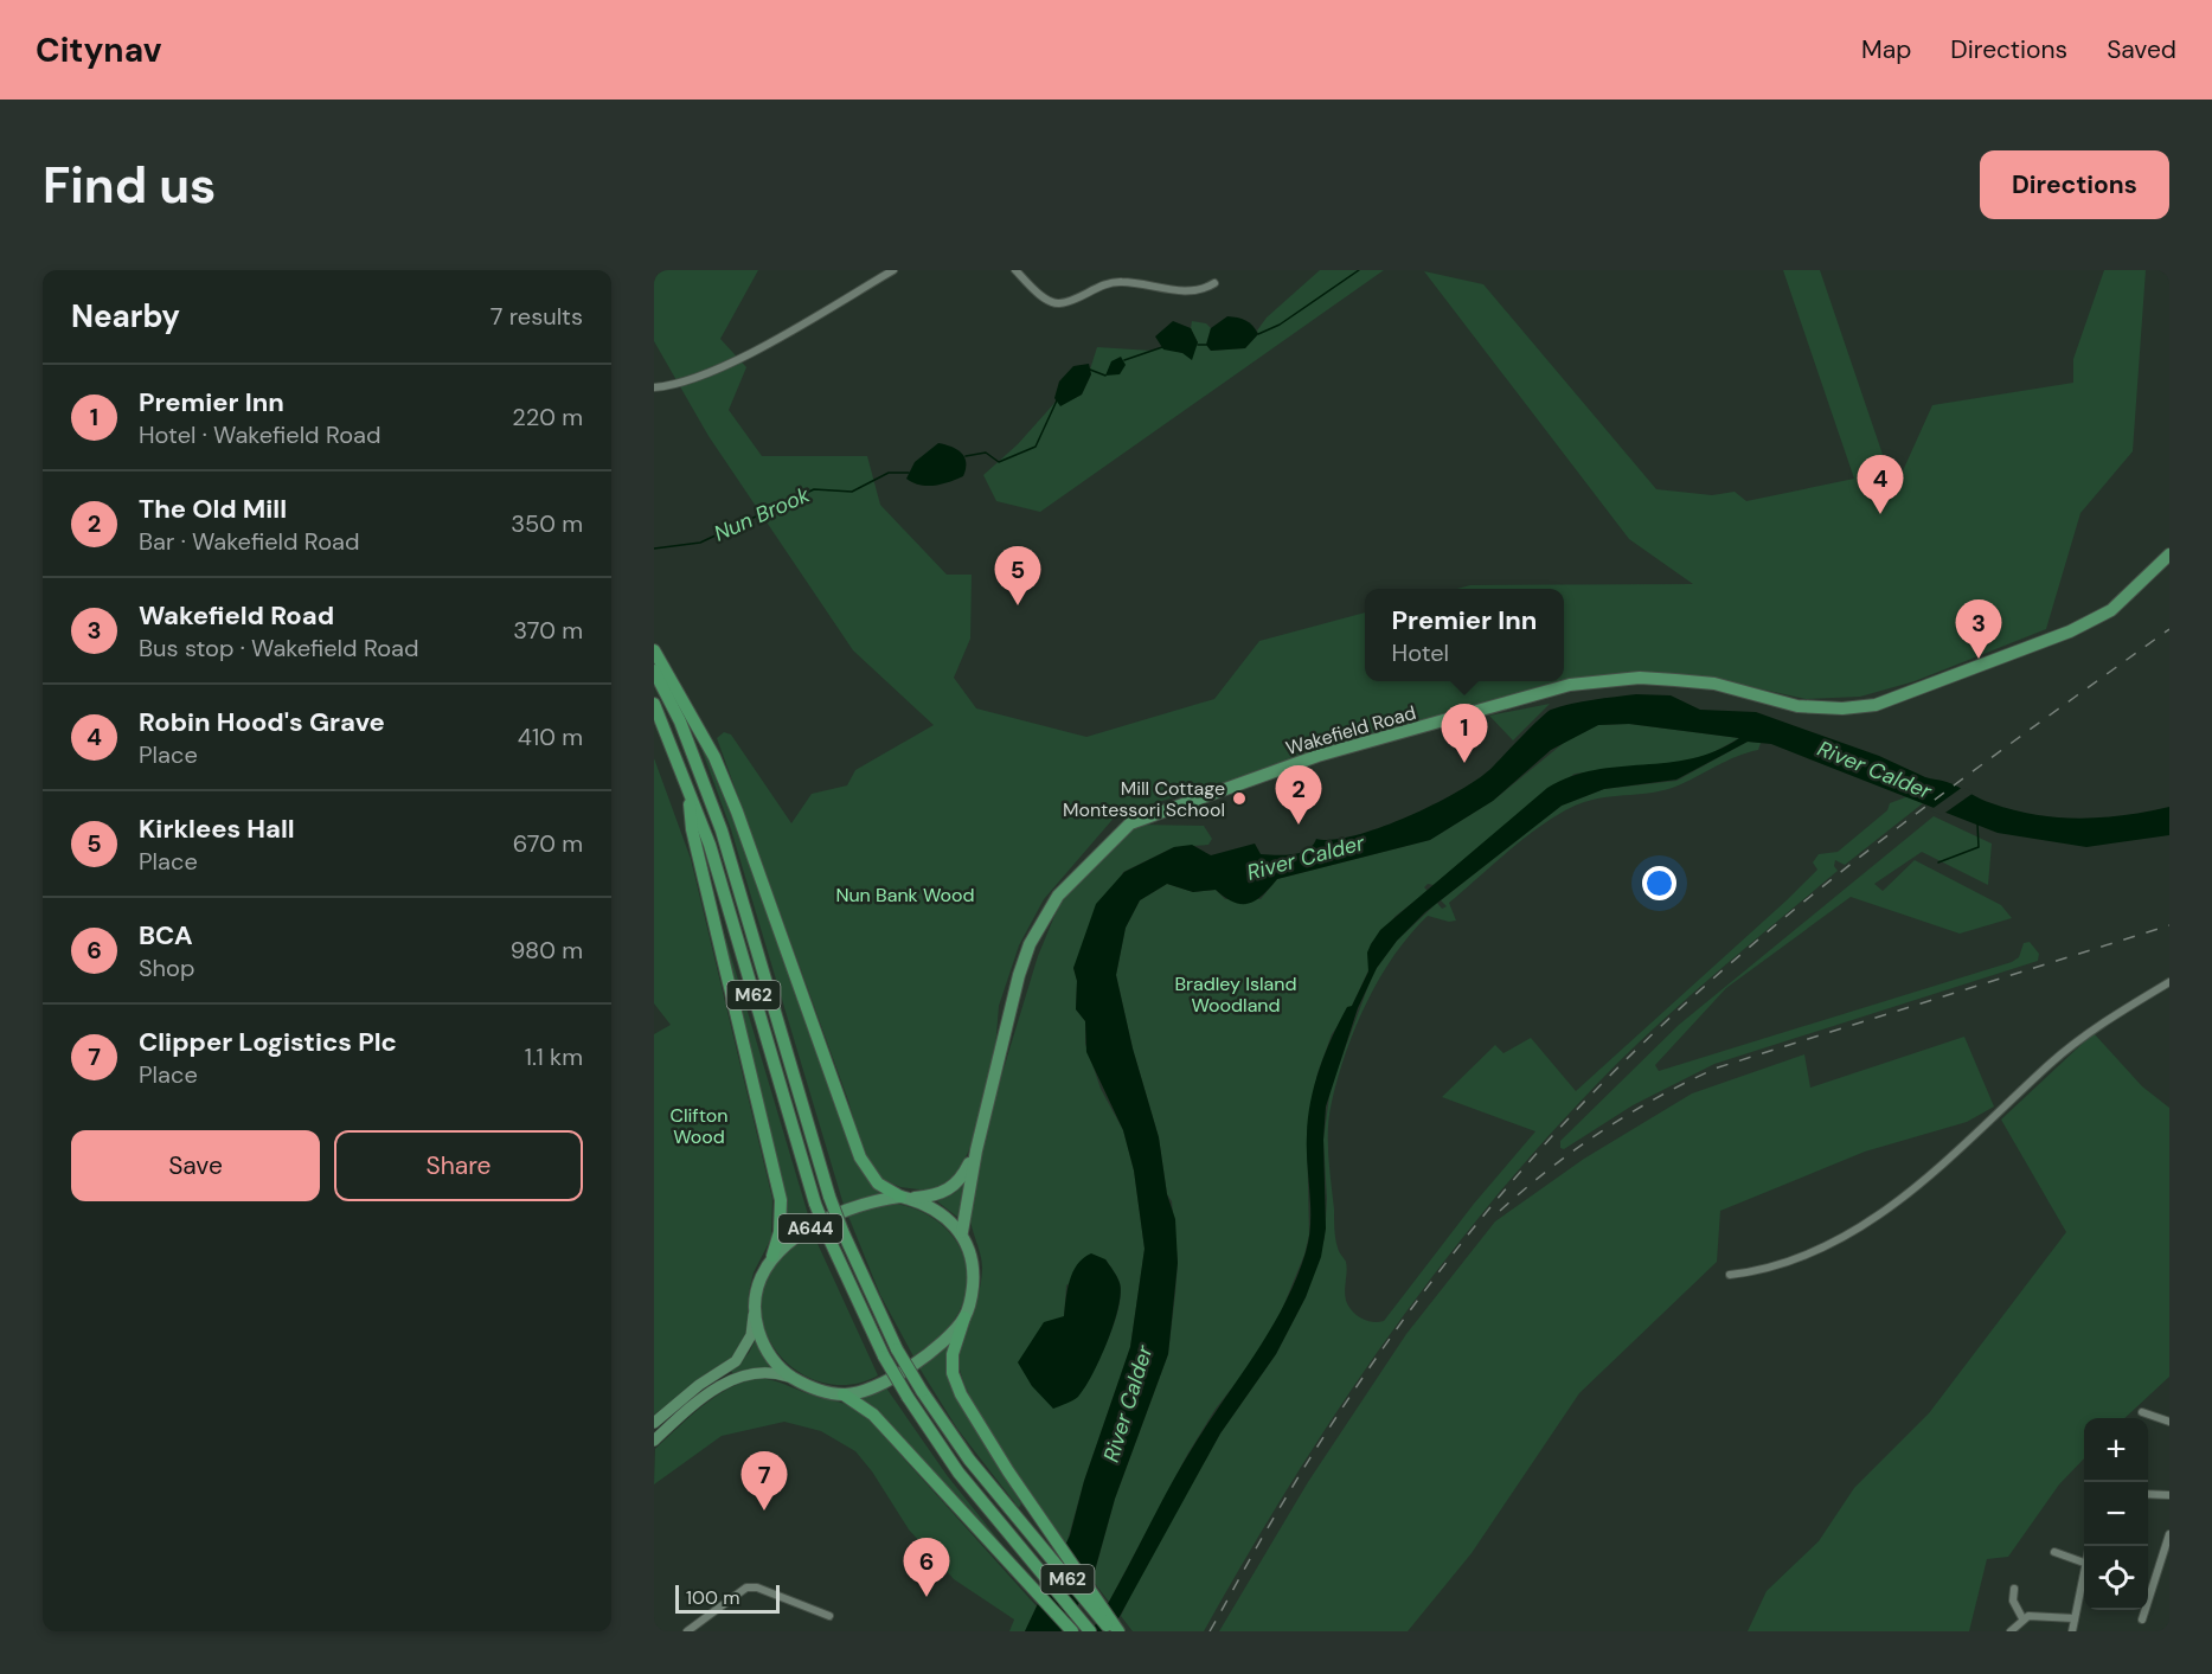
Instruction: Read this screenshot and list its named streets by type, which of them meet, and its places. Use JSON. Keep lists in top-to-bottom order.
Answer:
{
  "streets": {
    "highway": ["Wakefield Road", "M62", "A644"]
  },
  "crossings": [
    ["Wakefield Road", "A644"]
  ],
  "water": ["Nun Brook", "River Calder"],
  "parks": ["Nun Bank Wood", "Bradley Island Woodland", "Clifton Wood"],
  "places": ["Mill Cottage Montessori School"],
  "scale_bar": "100 m",
  "page": {
    "header": "Citynav",
    "nav": ["Map", "Directions", "Saved"],
    "buttons": [
      "Directions",
      ["Save", "Share"]
    ],
    "title": "Find us",
    "heading": ["Nearby", "7 results"],
    "list": [
      {
        "mark": "1",
        "name": "Premier Inn",
        "note": "Hotel · Wakefield Road",
        "value": "220 m"
      },
      {
        "mark": "2",
        "name": "The Old Mill",
        "note": "Bar · Wakefield Road",
        "value": "350 m"
      },
      {
        "mark": "3",
        "name": "Wakefield Road",
        "note": "Bus stop · Wakefield Road",
        "value": "370 m"
      },
      {
        "mark": "4",
        "name": "Robin Hood's Grave",
        "note": "Place",
        "value": "410 m"
      },
      {
        "mark": "5",
        "name": "Kirklees Hall",
        "note": "Place",
        "value": "670 m"
      },
      {
        "mark": "6",
        "name": "BCA",
        "note": "Shop",
        "value": "980 m"
      },
      {
        "mark": "7",
        "name": "Clipper Logistics Plc",
        "note": "Place",
        "value": "1.1 km"
      }
    ],
    "pins": [
      "4",
      "5",
      "3",
      "1",
      "2",
      "7",
      "6"
    ],
    "popup": ["Premier Inn", "Hotel"],
    "map_buttons": ["+", "−"],
    "scale": "100 m"
  }
}
